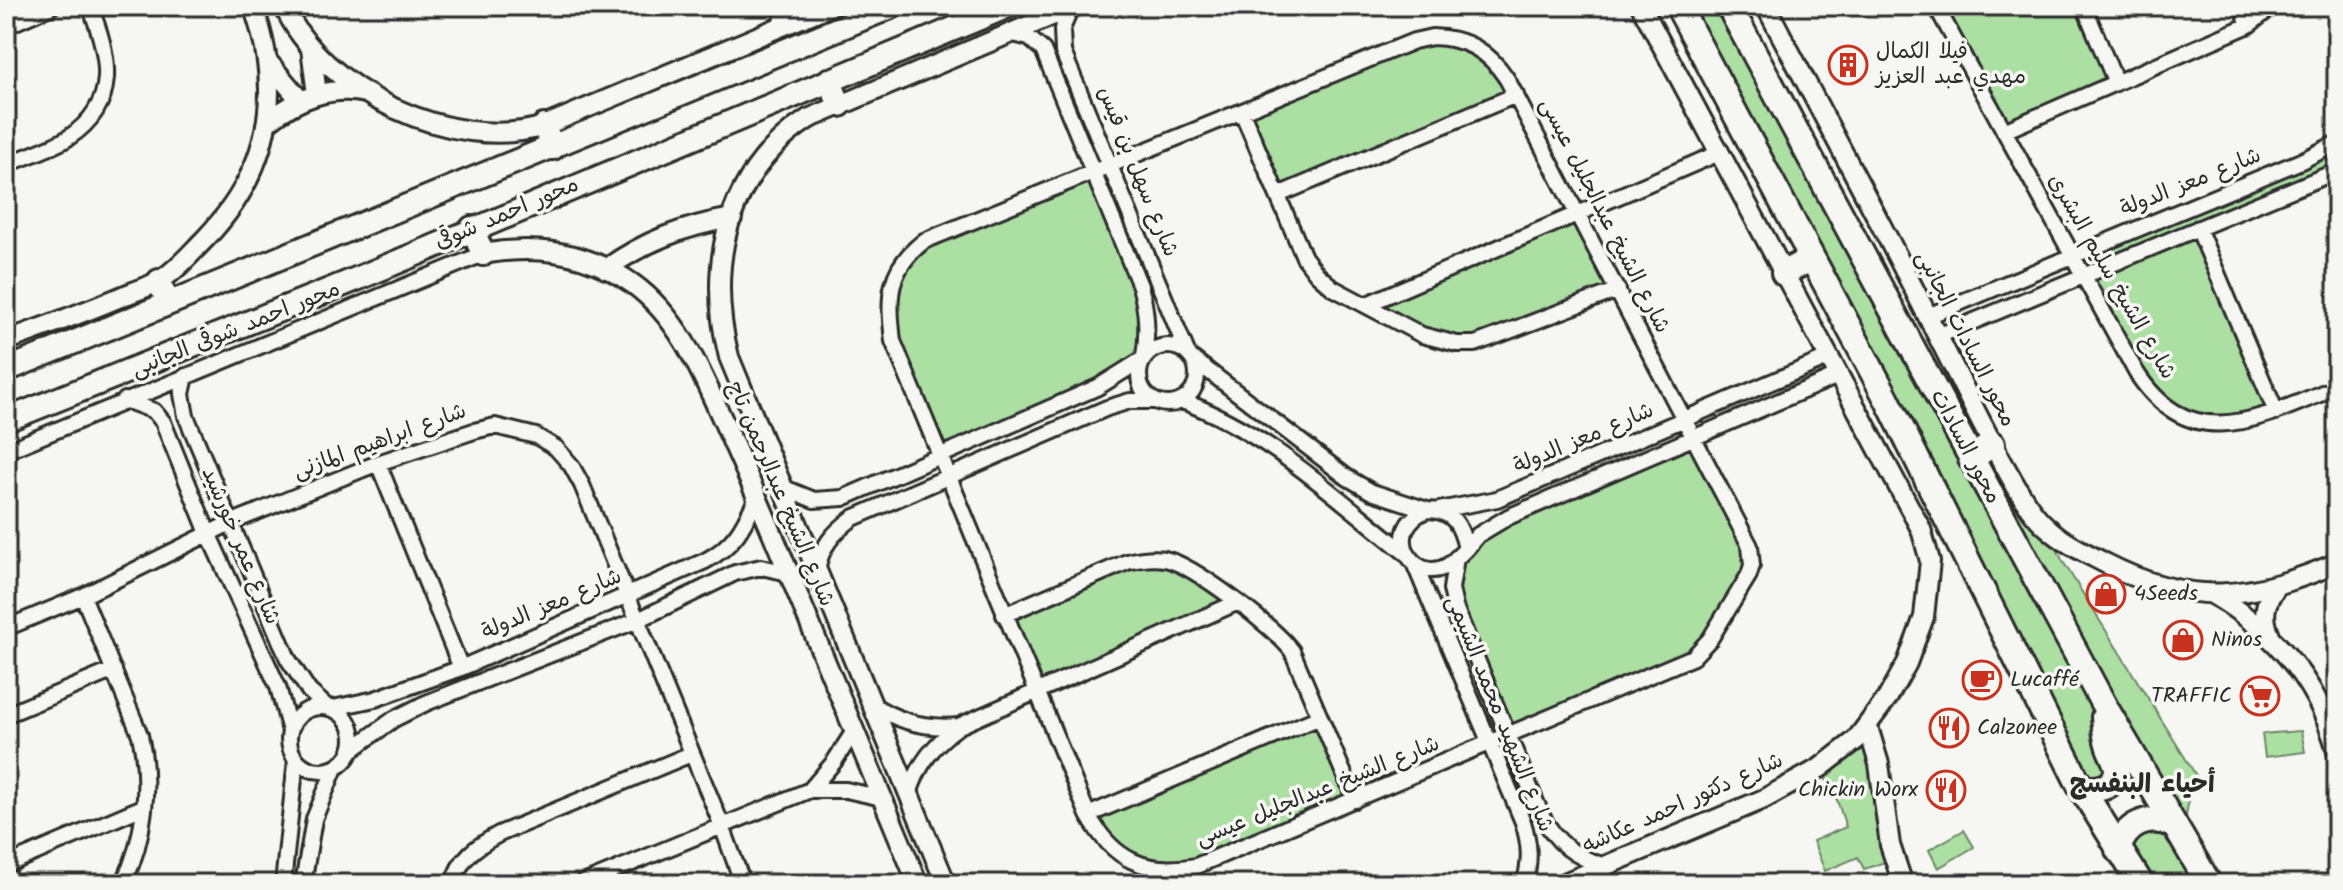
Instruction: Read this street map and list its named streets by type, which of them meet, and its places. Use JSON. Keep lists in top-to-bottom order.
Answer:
{
  "streets": {
    "main road": ["محور احمد شوقى", "محور السادات"],
    "street": [
      "شارع سهل بن قيس",
      "شارع معز الدولة",
      "شارع الشيخ عبدالجليل عيسى",
      "شارع الشيخ سليم البشرى",
      "محور احمد شوقى الجانبى",
      "محور السادات الجانبى",
      "شارع ابراهيم المازنى",
      "شارع الشيخ عبدالرحمن تاج",
      "شارع عمر خورشيد",
      "شارع الشهيد محمد الشيمى",
      "شارع دكتور احمد عكاشه"
    ]
  },
  "crossings": [
    ["شارع سهل بن قيس", "شارع معز الدولة"],
    ["شارع سهل بن قيس", "شارع الشيخ عبدالجليل عيسى"],
    ["شارع معز الدولة", "شارع الشيخ عبدالجليل عيسى"],
    ["شارع معز الدولة", "شارع الشيخ سليم البشرى"],
    ["شارع معز الدولة", "محور السادات الجانبى"],
    ["شارع معز الدولة", "شارع ابراهيم المازنى"],
    ["شارع معز الدولة", "شارع الشيخ عبدالرحمن تاج"],
    ["شارع معز الدولة", "شارع عمر خورشيد"],
    ["شارع معز الدولة", "شارع الشهيد محمد الشيمى"],
    ["شارع معز الدولة", "شارع دكتور احمد عكاشه"],
    ["شارع الشيخ عبدالجليل عيسى", "شارع الشهيد محمد الشيمى"],
    ["محور احمد شوقى الجانبى", "شارع الشيخ عبدالرحمن تاج"],
    ["محور احمد شوقى الجانبى", "شارع عمر خورشيد"],
    ["شارع ابراهيم المازنى", "شارع عمر خورشيد"],
    ["شارع الشهيد محمد الشيمى", "شارع دكتور احمد عكاشه"]
  ],
  "districts": ["أحياء البنفسج"],
  "places": {
    "building": ["فيلا الكمال مهدي عبد العزيز"],
    "shop": ["4Seeds", "Ninos"],
    "cafe": ["Lucaffé"],
    "supermarket": ["TRAFFIC"],
    "restaurant": ["Calzonee", "Chickin Worx"]
  }
}
